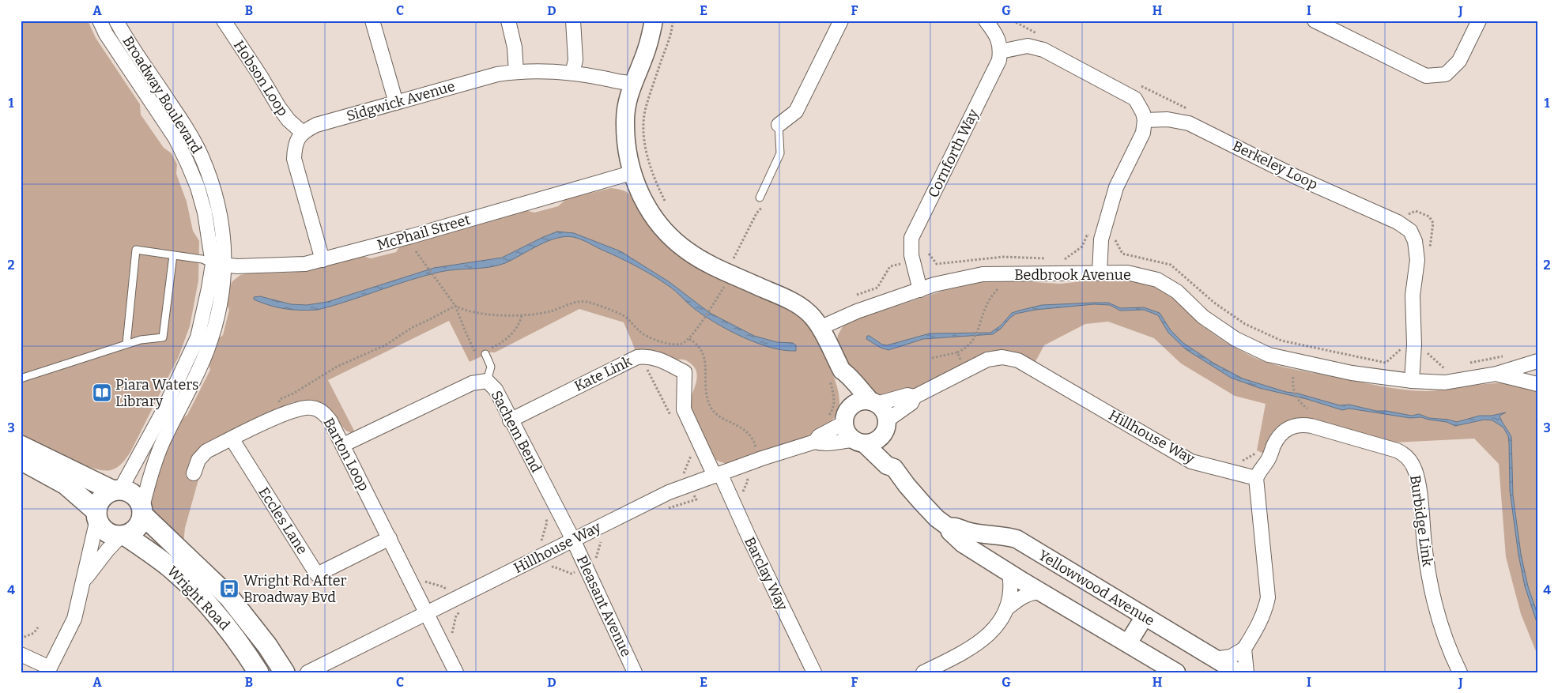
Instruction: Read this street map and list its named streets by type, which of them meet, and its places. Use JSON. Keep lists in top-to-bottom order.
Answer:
{
  "streets": {
    "main road": ["Wright Road"],
    "street": [
      "Hobson Loop",
      "Broadway Boulevard",
      "Sidgwick Avenue",
      "Cornforth Way",
      "Berkeley Loop",
      "McPhail Street",
      "Bedbrook Avenue",
      "Kate Link",
      "Sachem Bend",
      "Hillhouse Way",
      "Barton Loop",
      "Eccles Lane",
      "Burbidge Link",
      "Barclay Way",
      "Yellowwood Avenue",
      "Pleasant Avenue"
    ]
  },
  "crossings": [
    ["Hobson Loop", "Sidgwick Avenue"],
    ["Broadway Boulevard", "McPhail Street"],
    ["Broadway Boulevard", "Wright Road"],
    ["Cornforth Way", "Bedbrook Avenue"],
    ["Berkeley Loop", "Bedbrook Avenue"],
    ["Kate Link", "Sachem Bend"],
    ["Kate Link", "Hillhouse Way"],
    ["Kate Link", "Barclay Way"],
    ["Sachem Bend", "Hillhouse Way"],
    ["Sachem Bend", "Barton Loop"],
    ["Sachem Bend", "Pleasant Avenue"],
    ["Hillhouse Way", "Barton Loop"],
    ["Hillhouse Way", "Burbidge Link"],
    ["Hillhouse Way", "Barclay Way"],
    ["Hillhouse Way", "Yellowwood Avenue"],
    ["Hillhouse Way", "Pleasant Avenue"],
    ["Barton Loop", "Eccles Lane"]
  ],
  "places": {
    "library": ["Piara Waters Library"],
    "bus stop": ["Wright Rd After Broadway Bvd"]
  },
  "grid": {
    "columns": [
      "A",
      "B",
      "C",
      "D",
      "E",
      "F",
      "G",
      "H",
      "I",
      "J"
    ],
    "rows": [
      "1",
      "2",
      "3",
      "4"
    ]
  }
}
